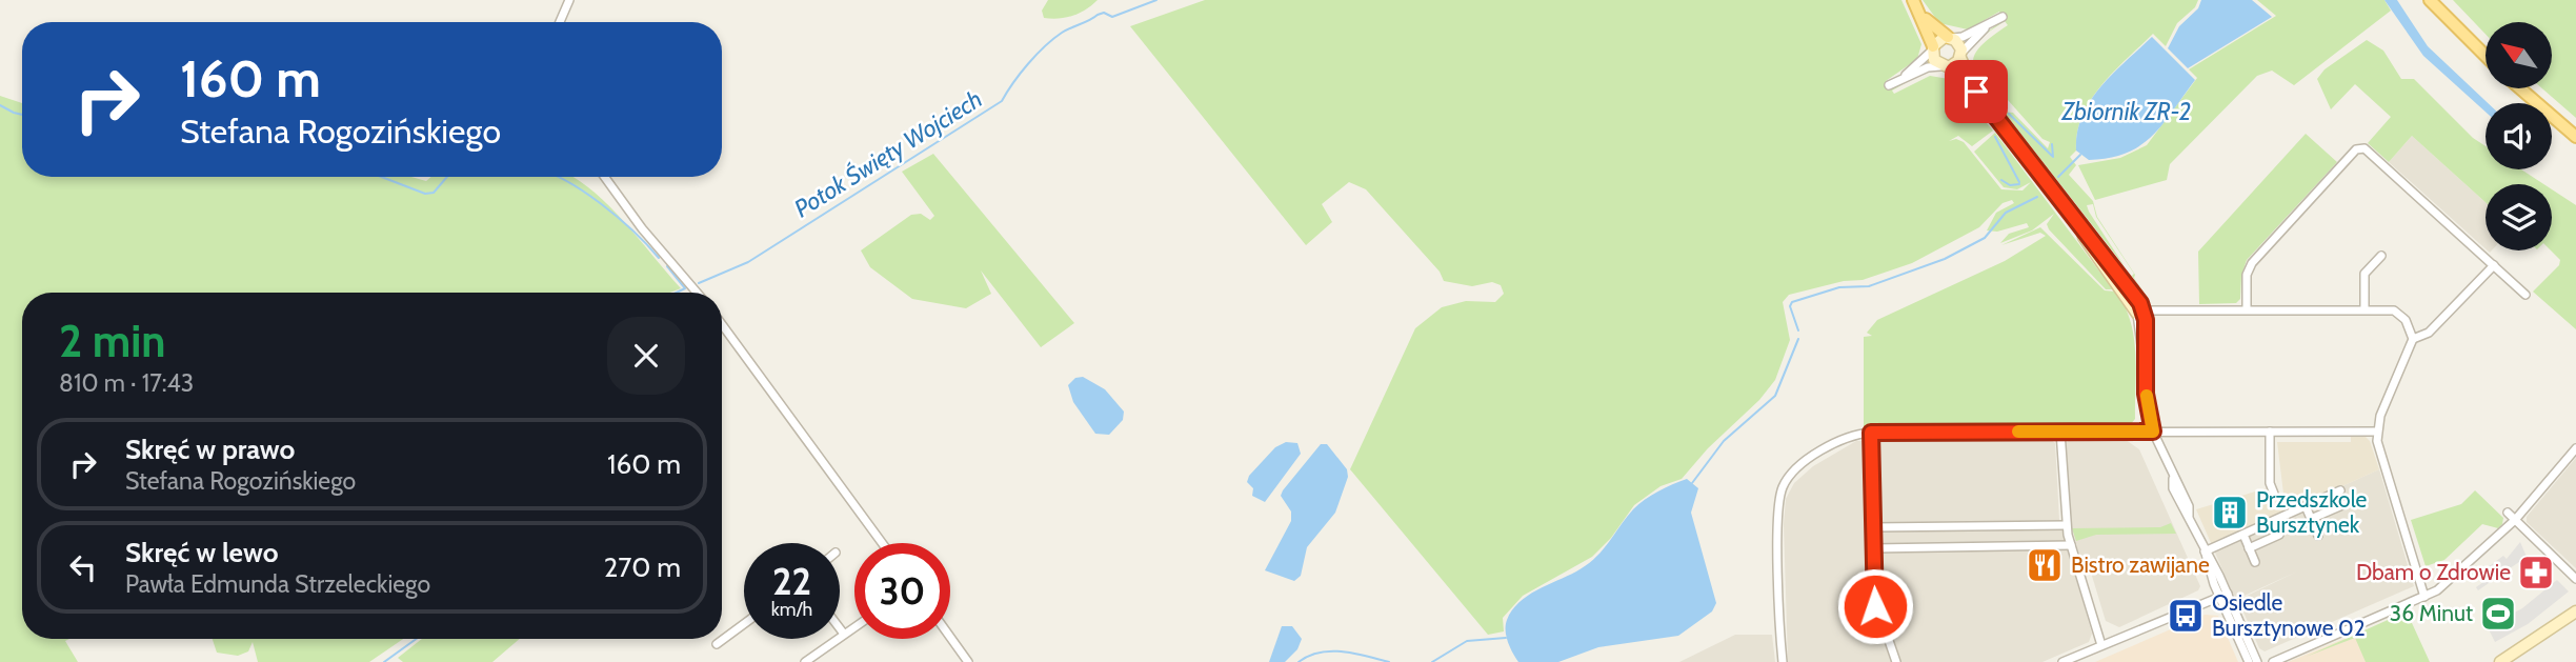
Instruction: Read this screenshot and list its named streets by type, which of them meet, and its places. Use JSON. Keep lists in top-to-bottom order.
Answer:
{
  "water": ["Zbiornik ZR-2", "Potok Święty Wojciech"],
  "places": {
    "building": ["Przedszkole Bursztynek"],
    "restaurant": ["Bistro zawijane"],
    "pharmacy": ["Dbam o Zdrowie"],
    "sports": ["36 Minut"],
    "bus stop": ["Osiedle Bursztynowe 02"]
  },
  "north": "top left",
  "page": {
    "turn": ["160 m", "Stefana Rogozińskiego"],
    "heading": ["2 min", "810 m · 17:43"],
    "list": [
      {
        "name": "Skręć w prawo",
        "note": "Stefana Rogozińskiego",
        "value": "160 m"
      },
      {
        "name": "Skręć w lewo",
        "note": "Pawła Edmunda Strzeleckiego",
        "value": "270 m"
      }
    ],
    "speed": "22 km/h",
    "limit": "30"
  }
}
